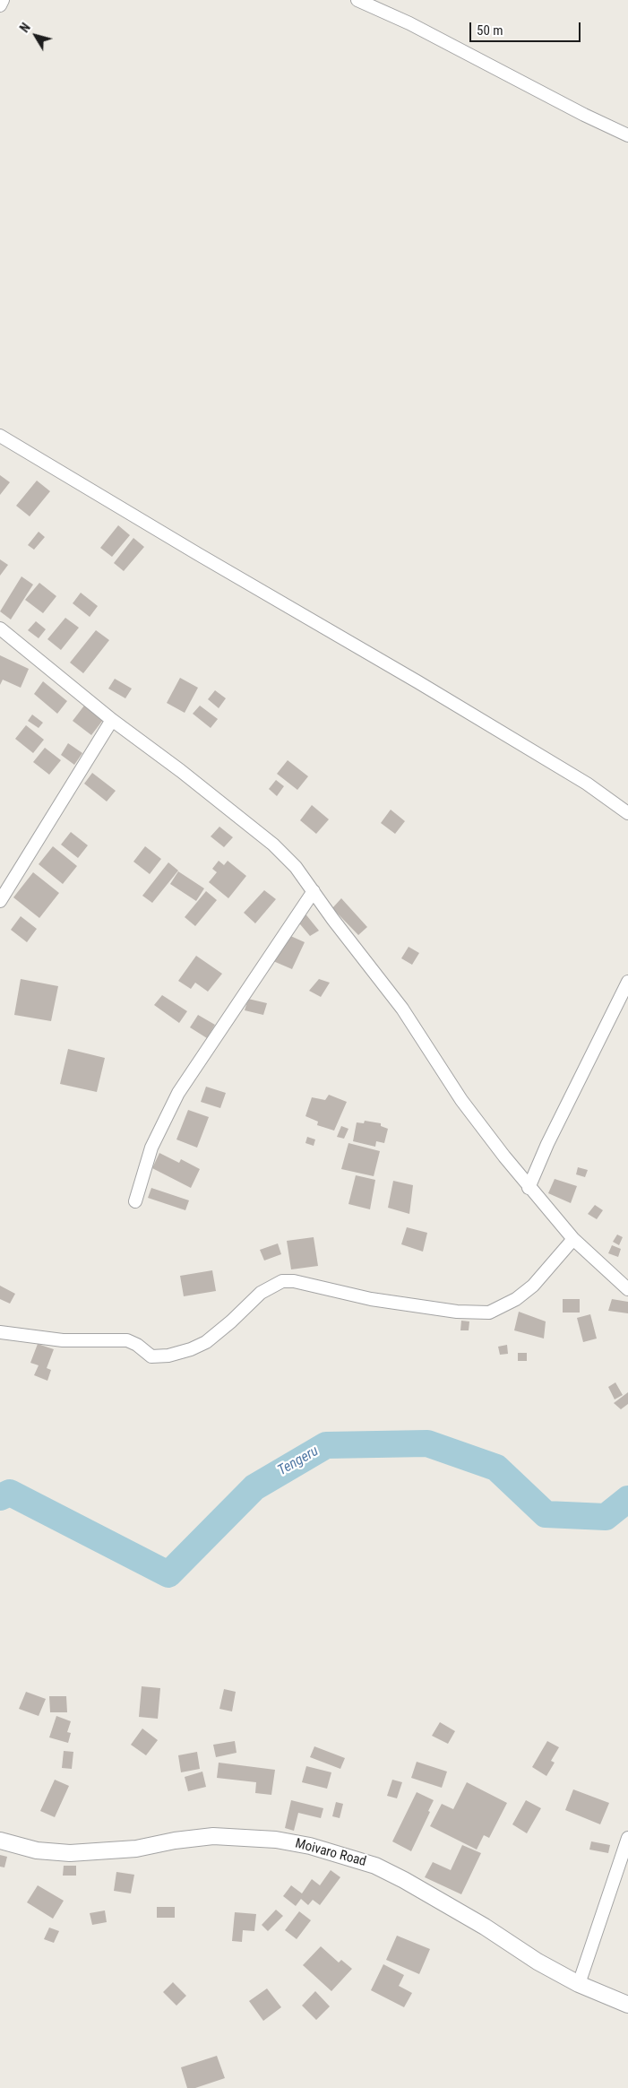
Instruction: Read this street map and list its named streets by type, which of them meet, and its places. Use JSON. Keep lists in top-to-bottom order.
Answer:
{
  "streets": {
    "street": ["Moivaro Road"]
  },
  "water": ["Tengeru"],
  "scale_bar": "50 m",
  "north": "top left"
}
